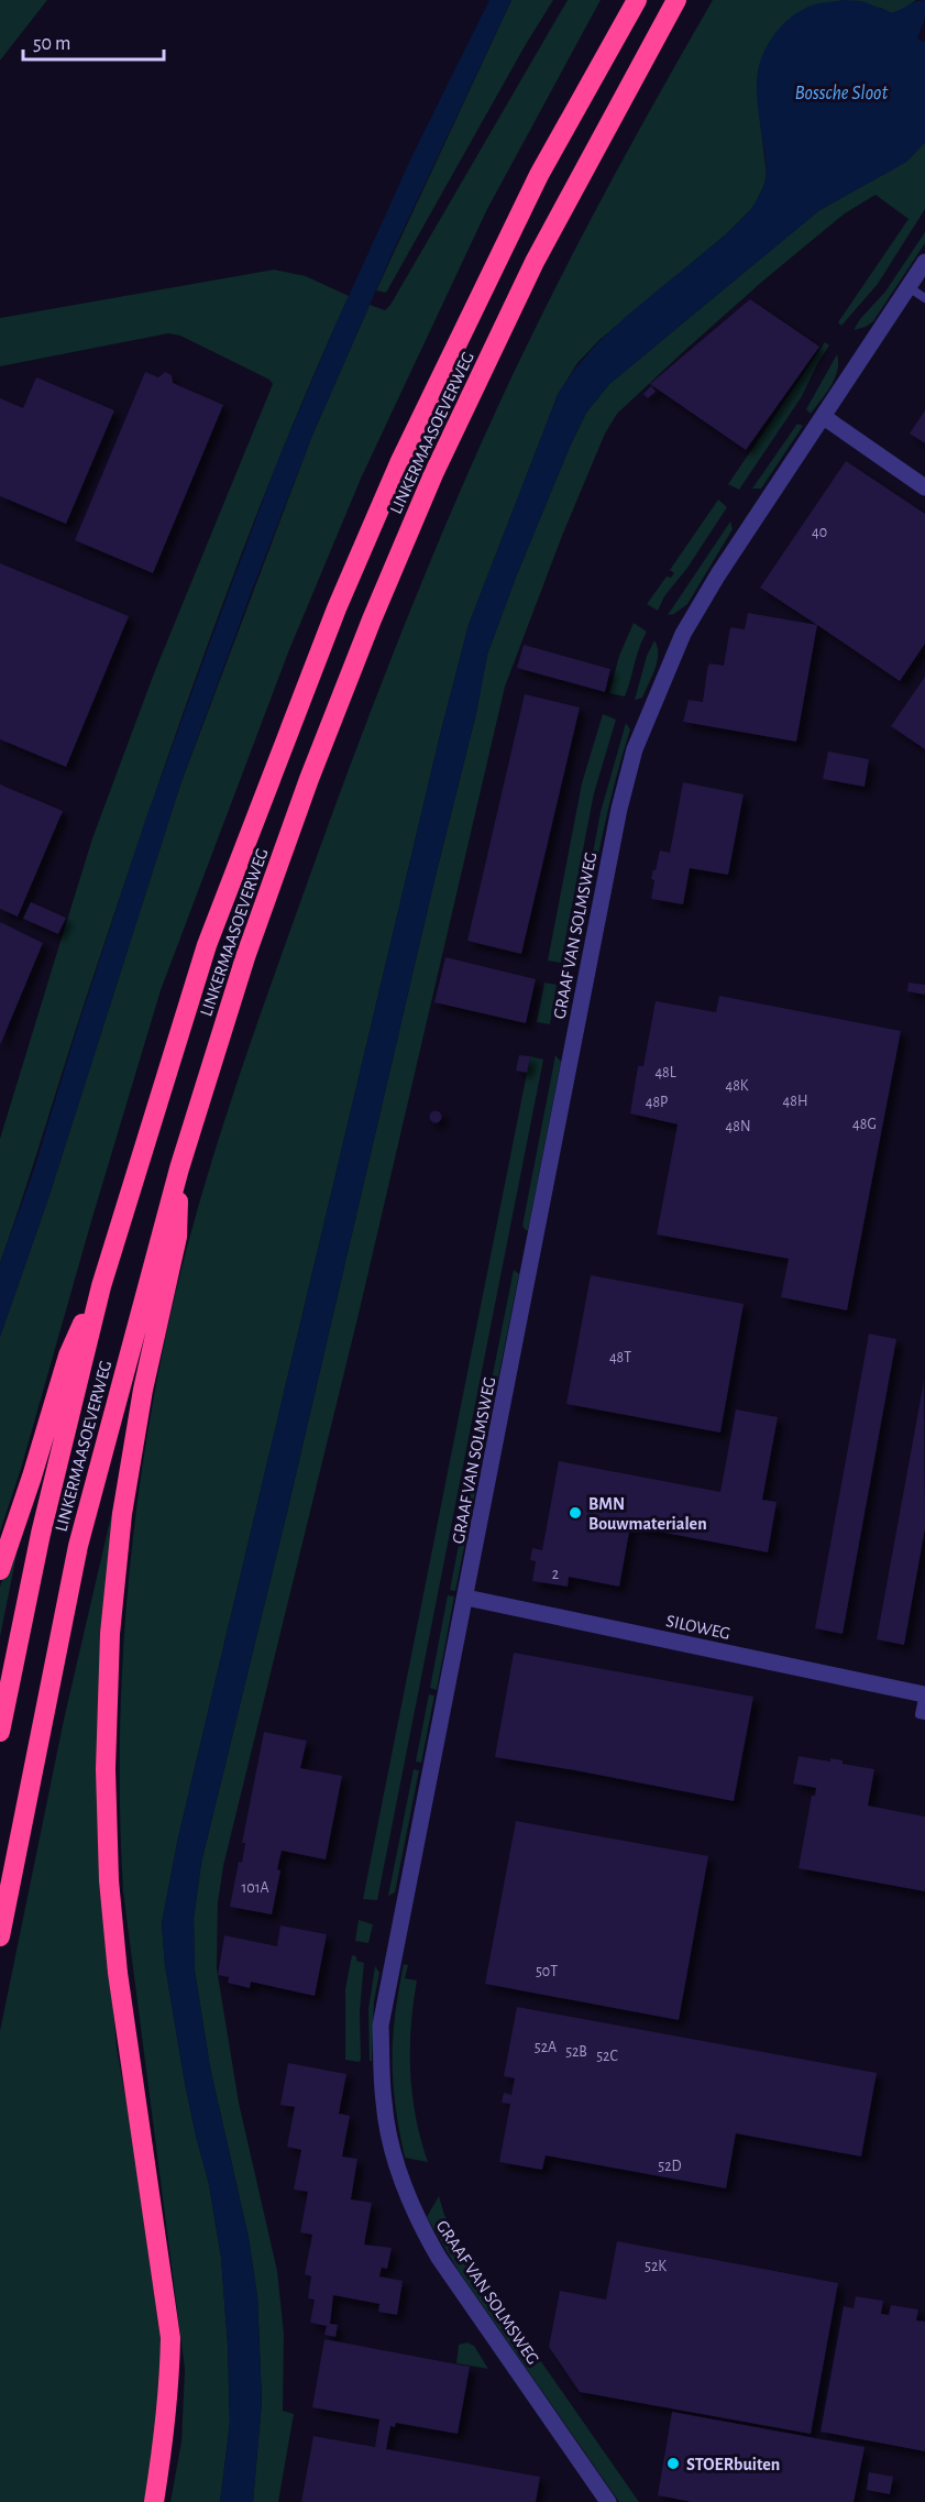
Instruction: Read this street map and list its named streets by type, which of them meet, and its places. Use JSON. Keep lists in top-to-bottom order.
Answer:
{
  "streets": {
    "highway": ["LINKERMAASOEVERWEG"],
    "street": ["GRAAF VAN SOLMSWEG", "SILOWEG"]
  },
  "crossings": [
    ["GRAAF VAN SOLMSWEG", "SILOWEG"]
  ],
  "water": ["Bossche Sloot"],
  "places": ["BMN Bouwmaterialen", "STOERbuiten"],
  "house_numbers": [
    "40",
    "48L",
    "48K",
    "48H",
    "48P",
    "48G",
    "48N",
    "48T",
    "2",
    "101A",
    "50T",
    "52A",
    "52B",
    "52C",
    "52D",
    "52K"
  ],
  "scale_bar": "50 m"
}
